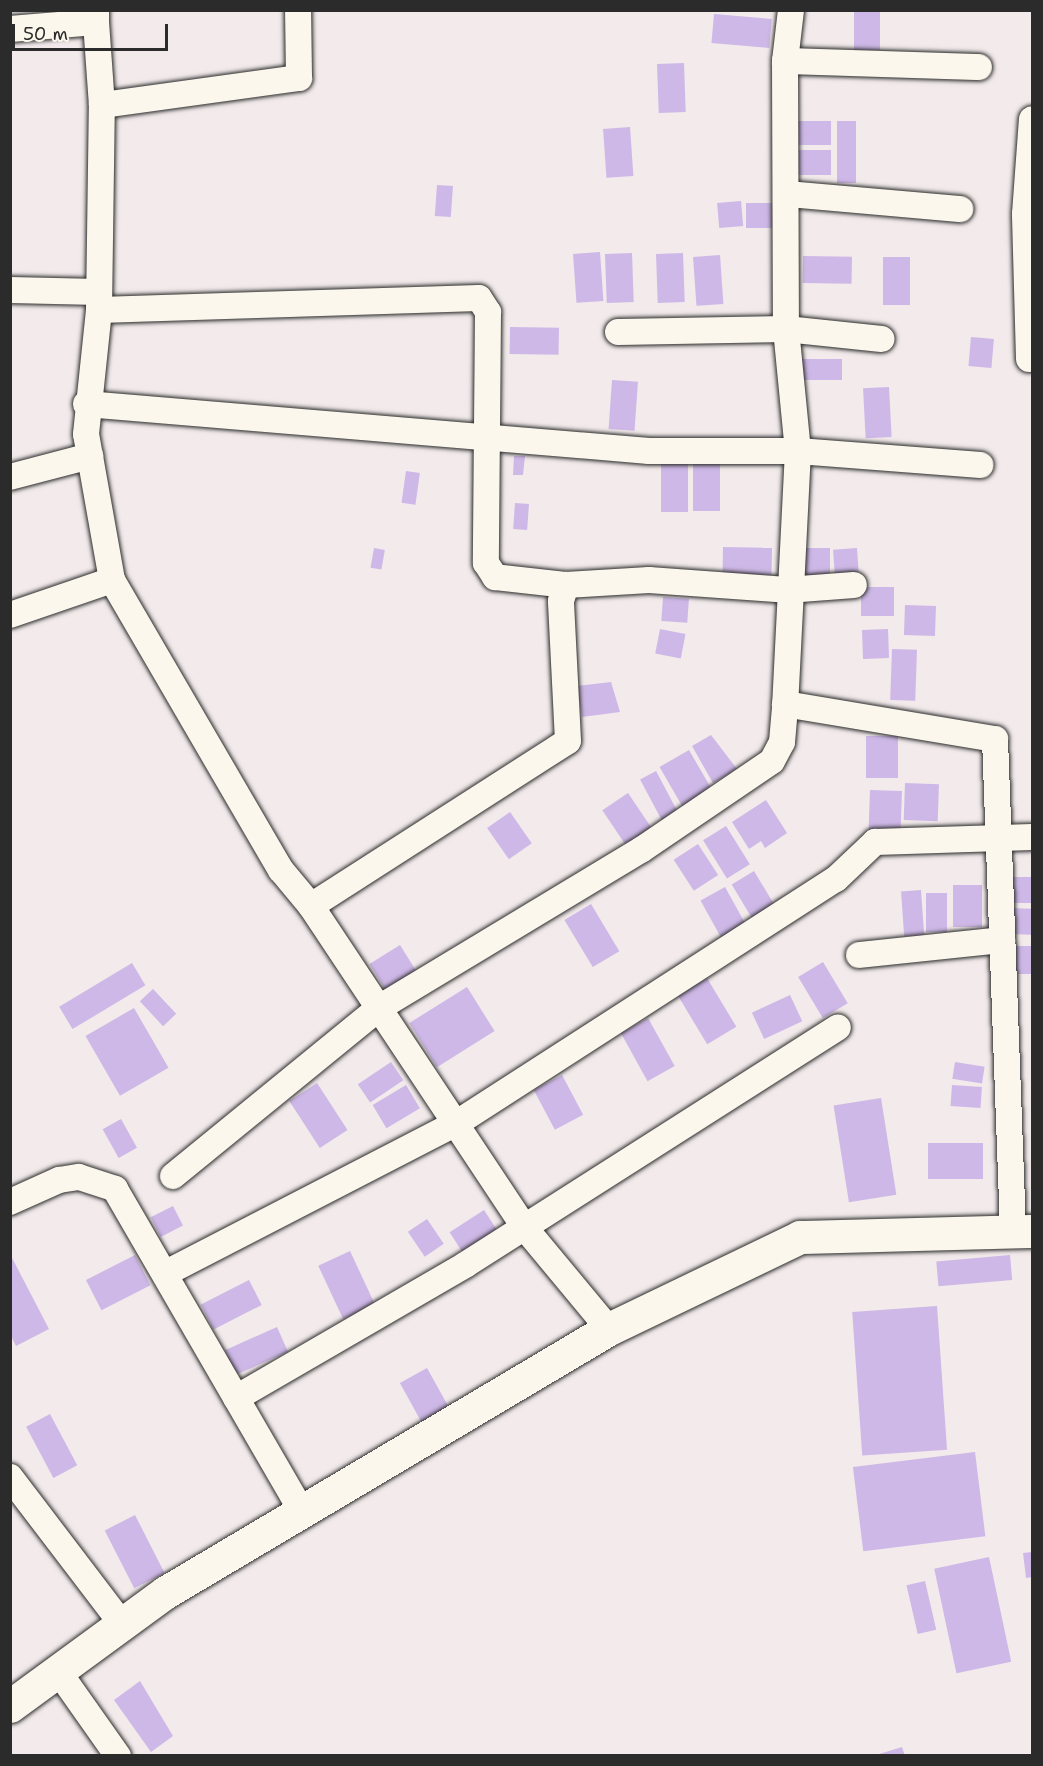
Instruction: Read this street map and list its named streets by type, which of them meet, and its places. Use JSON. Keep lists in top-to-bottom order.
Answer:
{
  "scale_bar": "50 m"
}
